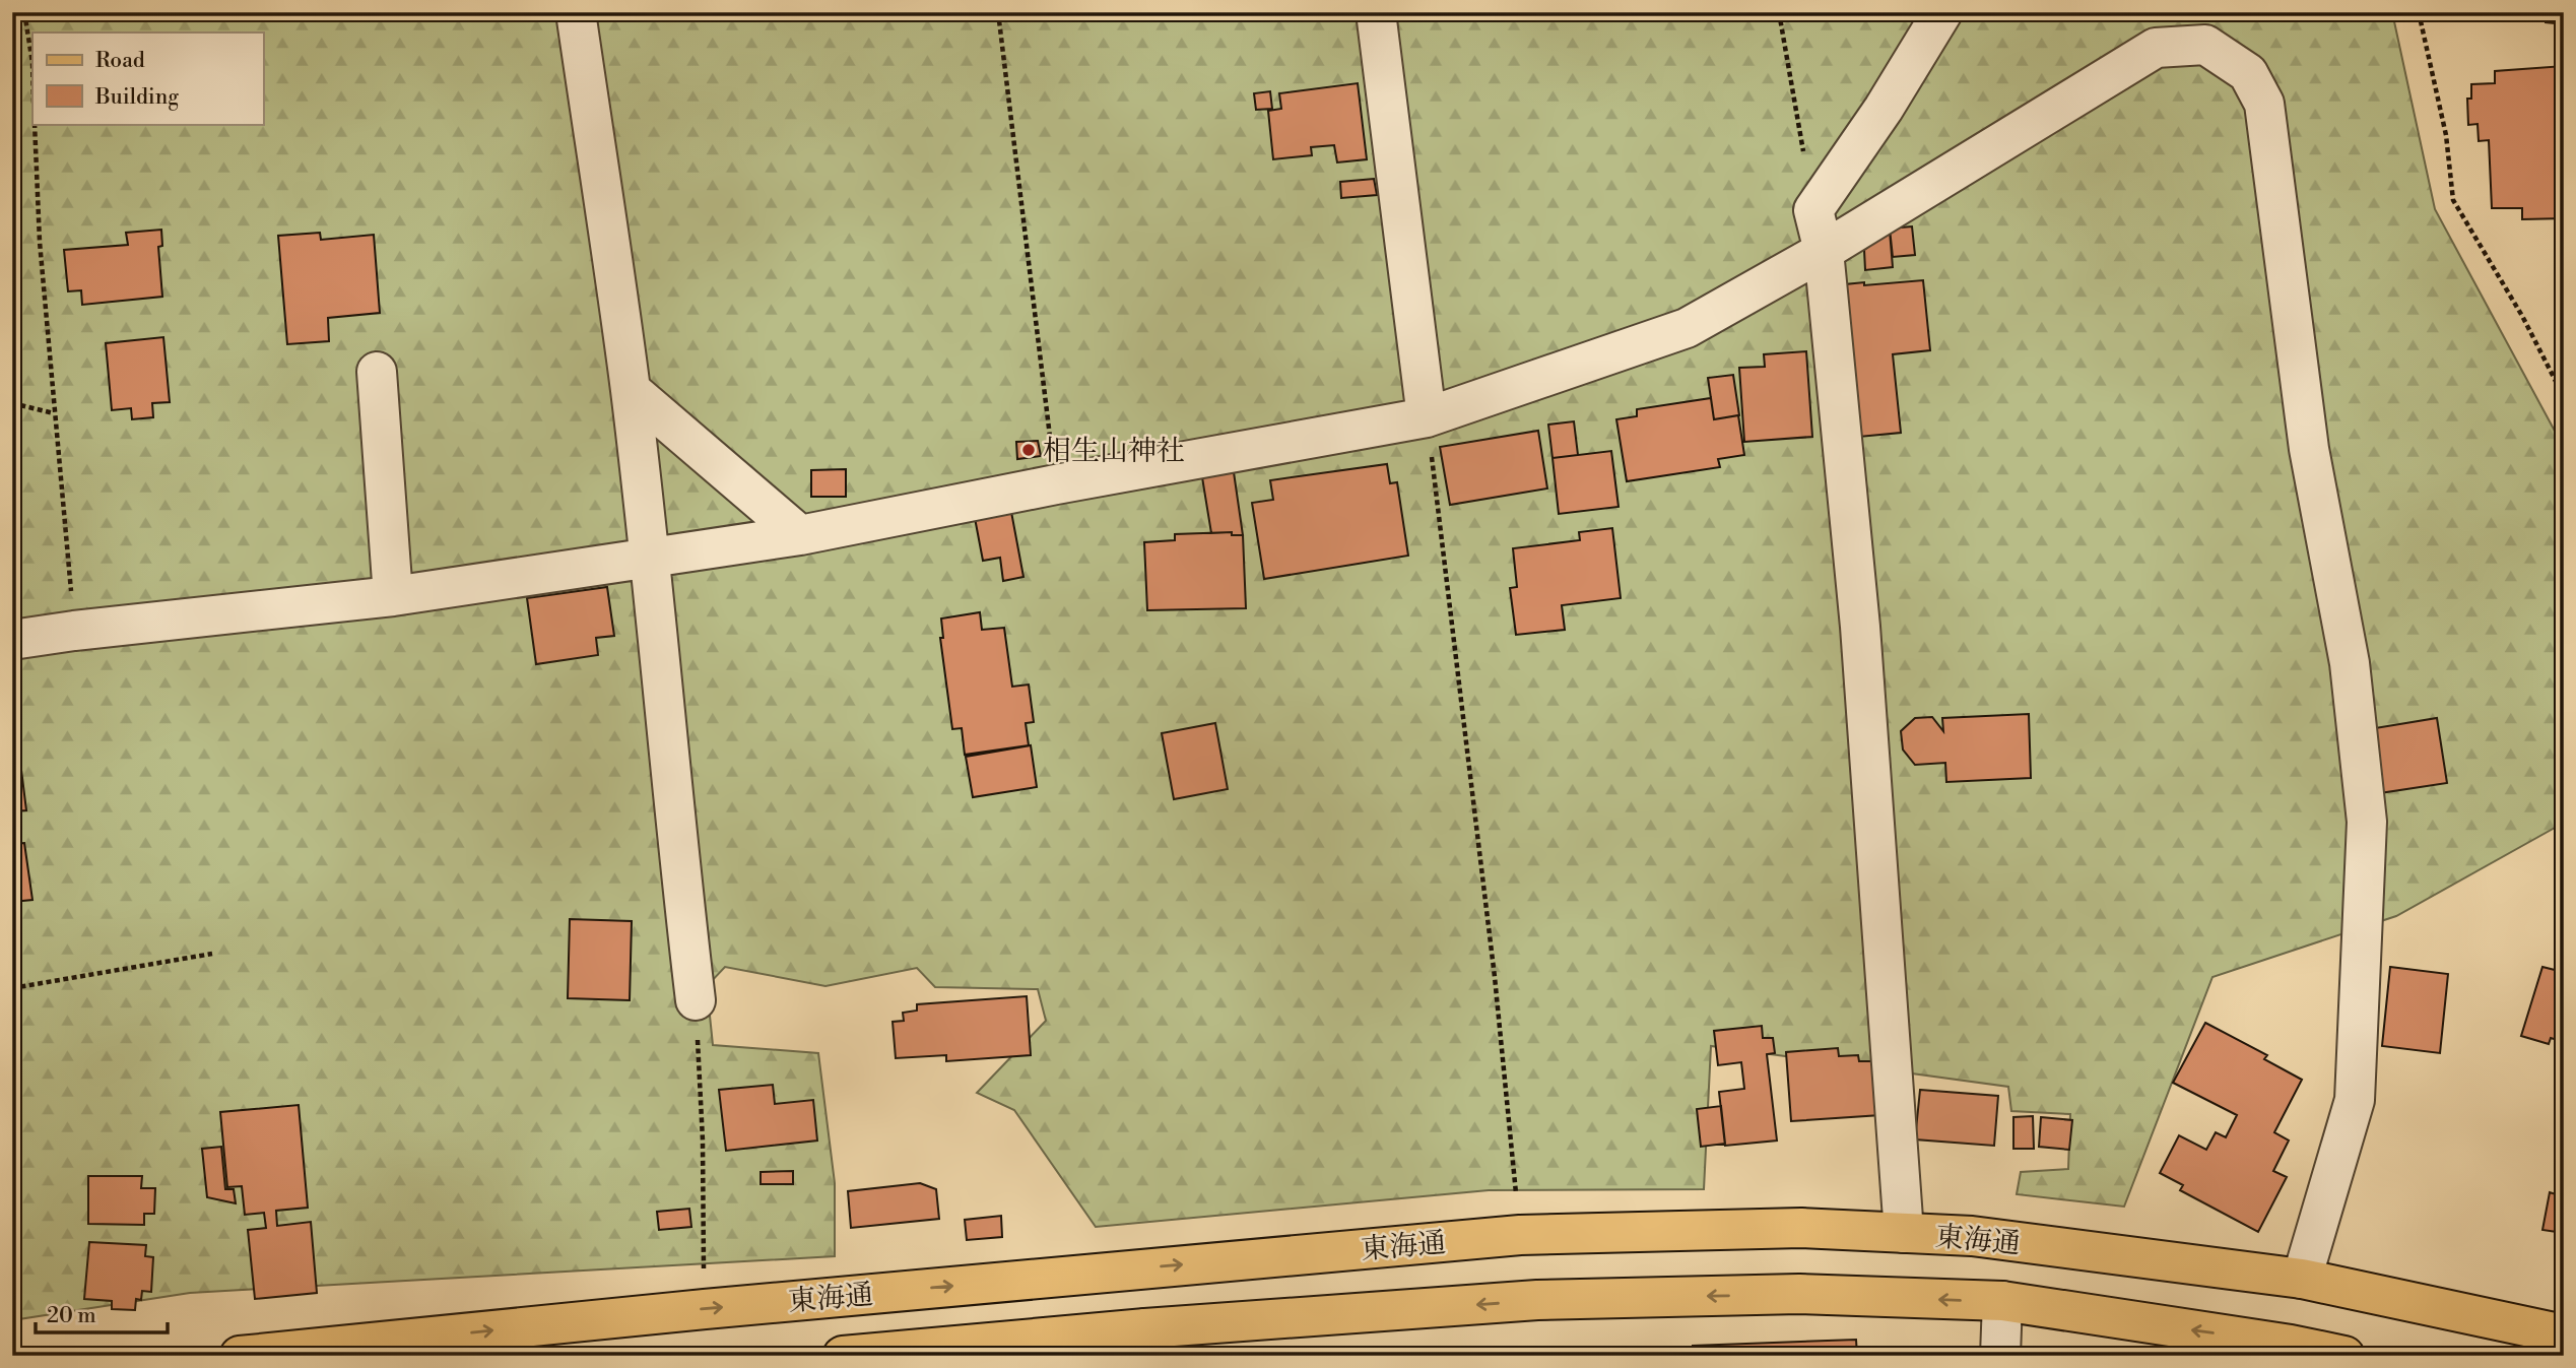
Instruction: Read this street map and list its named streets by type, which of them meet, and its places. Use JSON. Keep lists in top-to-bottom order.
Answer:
{
  "streets": {
    "main road": ["東海通"]
  },
  "places": ["相生山神社"],
  "legend": ["Road", "Building"],
  "scale_bar": "20 m"
}
